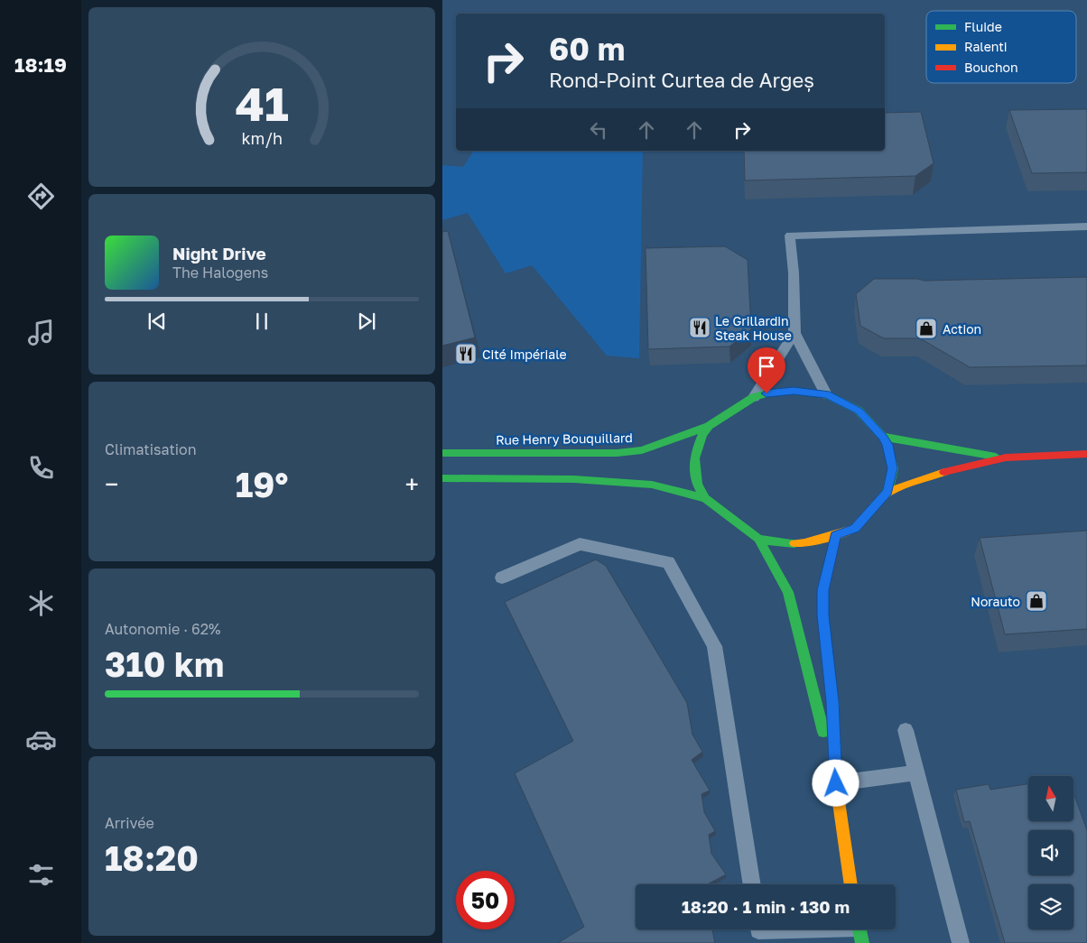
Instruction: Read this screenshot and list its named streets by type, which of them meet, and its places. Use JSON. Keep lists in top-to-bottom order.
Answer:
{
  "streets": {
    "main road": ["Rue Henry Bouquillard"]
  },
  "places": {
    "restaurant": ["Le Grillardin Steak House", "Cité Impériale"],
    "shop": ["Action", "Norauto"]
  },
  "legend": ["Fluide", "Ralenti", "Bouchon"],
  "north": "top",
  "page": {
    "tabs": "18:19",
    "turn": ["60 m", "Rond-Point Curtea de Argeș"],
    "song": ["Night Drive", "The Halogens"],
    "tile": [
      "Climatisation",
      ["Autonomie · 62%", "310 km"],
      ["Arrivée", "18:20"]
    ],
    "heat": ["−", "19°", "+"],
    "limit": "50",
    "trip": "18:20 · 1 min · 130 m",
    "gauge": ["41", "km/h"]
  }
}
